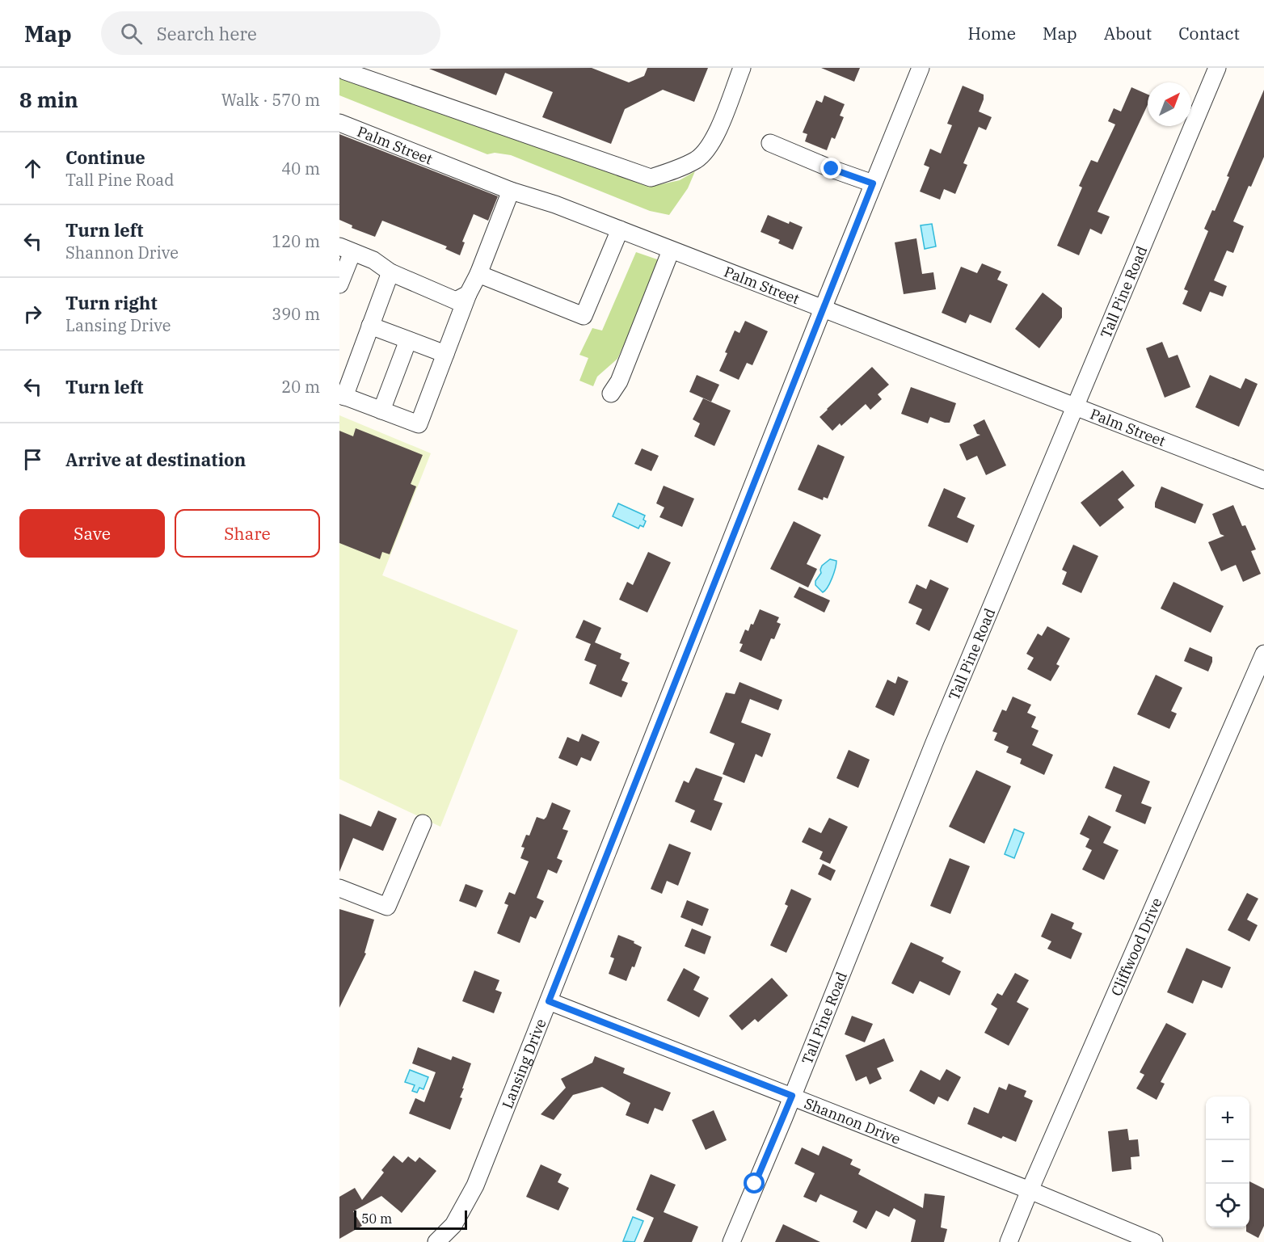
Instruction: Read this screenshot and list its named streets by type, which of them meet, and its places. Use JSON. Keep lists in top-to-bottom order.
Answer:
{
  "streets": {
    "street": [
      "Palm Street",
      "Tall Pine Road",
      "Cliffwood Drive",
      "Lansing Drive",
      "Shannon Drive"
    ]
  },
  "crossings": [
    ["Palm Street", "Tall Pine Road"],
    ["Palm Street", "Lansing Drive"],
    ["Tall Pine Road", "Shannon Drive"],
    ["Cliffwood Drive", "Shannon Drive"],
    ["Lansing Drive", "Shannon Drive"]
  ],
  "scale_bar": "50 m",
  "north": "top right",
  "page": {
    "header": "Map",
    "search": "Search here",
    "nav": [
      "Home",
      "Map",
      "About",
      "Contact"
    ],
    "heading": ["8 min", "Walk · 570 m"],
    "list": [
      ["Continue", "Tall Pine Road", "40 m"],
      ["Turn left", "Shannon Drive", "120 m"],
      ["Turn right", "Lansing Drive", "390 m"],
      ["Turn left", "20 m"],
      "Arrive at destination"
    ],
    "buttons": ["Save", "Share"],
    "map_buttons": ["+", "−"],
    "scale": "50 m"
  }
}
